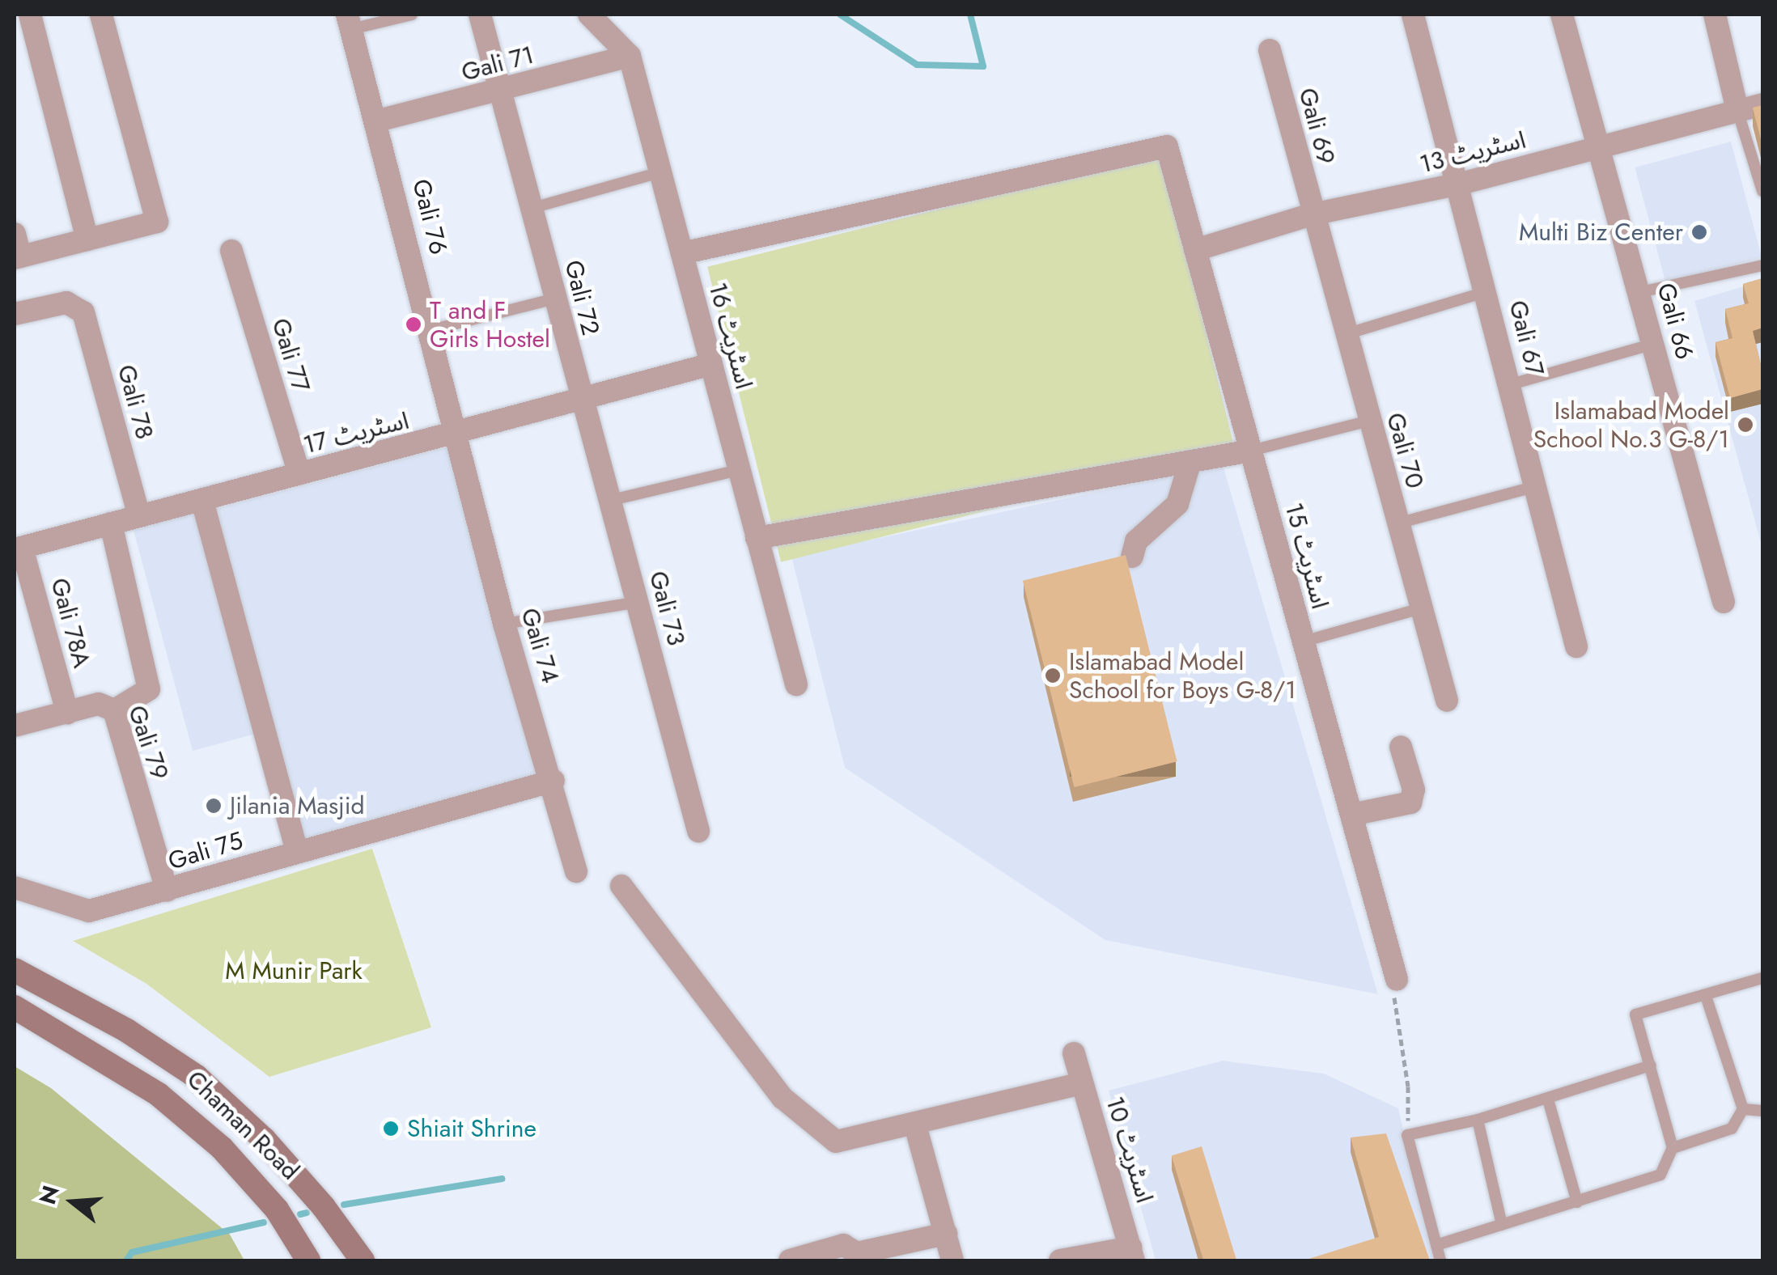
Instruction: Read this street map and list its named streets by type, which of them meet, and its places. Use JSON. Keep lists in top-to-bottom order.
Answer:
{
  "streets": {
    "street": [
      "Gali 71",
      "Gali 69",
      "اسٹریٹ 13",
      "Gali 76",
      "Gali 72",
      "Gali 66",
      "اسٹریٹ 16",
      "Gali 67",
      "Gali 77",
      "Gali 78",
      "اسٹریٹ 17",
      "Gali 70",
      "اسٹریٹ 15",
      "Gali 73",
      "Gali 78A",
      "Gali 74",
      "Gali 79",
      "Gali 75",
      "Chaman Road",
      "اسٹریٹ 10"
    ]
  },
  "crossings": [
    ["Gali 71", "Gali 76"],
    ["Gali 71", "Gali 72"],
    ["Gali 71", "اسٹریٹ 16"],
    ["Gali 69", "اسٹریٹ 13"],
    ["Gali 69", "Gali 70"],
    ["اسٹریٹ 13", "Gali 66"],
    ["اسٹریٹ 13", "Gali 67"],
    ["اسٹریٹ 13", "Gali 70"],
    ["اسٹریٹ 13", "اسٹریٹ 15"],
    ["Gali 76", "اسٹریٹ 17"],
    ["Gali 76", "Gali 74"],
    ["Gali 72", "اسٹریٹ 17"],
    ["Gali 72", "Gali 73"],
    ["اسٹریٹ 16", "اسٹریٹ 17"],
    ["اسٹریٹ 16", "اسٹریٹ 15"],
    ["Gali 77", "اسٹریٹ 17"],
    ["Gali 78", "اسٹریٹ 17"],
    ["اسٹریٹ 17", "Gali 73"],
    ["اسٹریٹ 17", "Gali 78A"],
    ["اسٹریٹ 17", "Gali 74"],
    ["Gali 78A", "Gali 79"],
    ["Gali 74", "Gali 75"],
    ["Gali 79", "Gali 75"]
  ],
  "parks": ["M Munir Park"],
  "places": [
    "Multi Biz Center",
    "T and F Girls Hostel",
    "Islamabad Model School No.3 G-8/1",
    "Islamabad Model School for Boys G-8/1",
    "Jilania Masjid",
    "Shiait Shrine"
  ],
  "north": "left"
}
